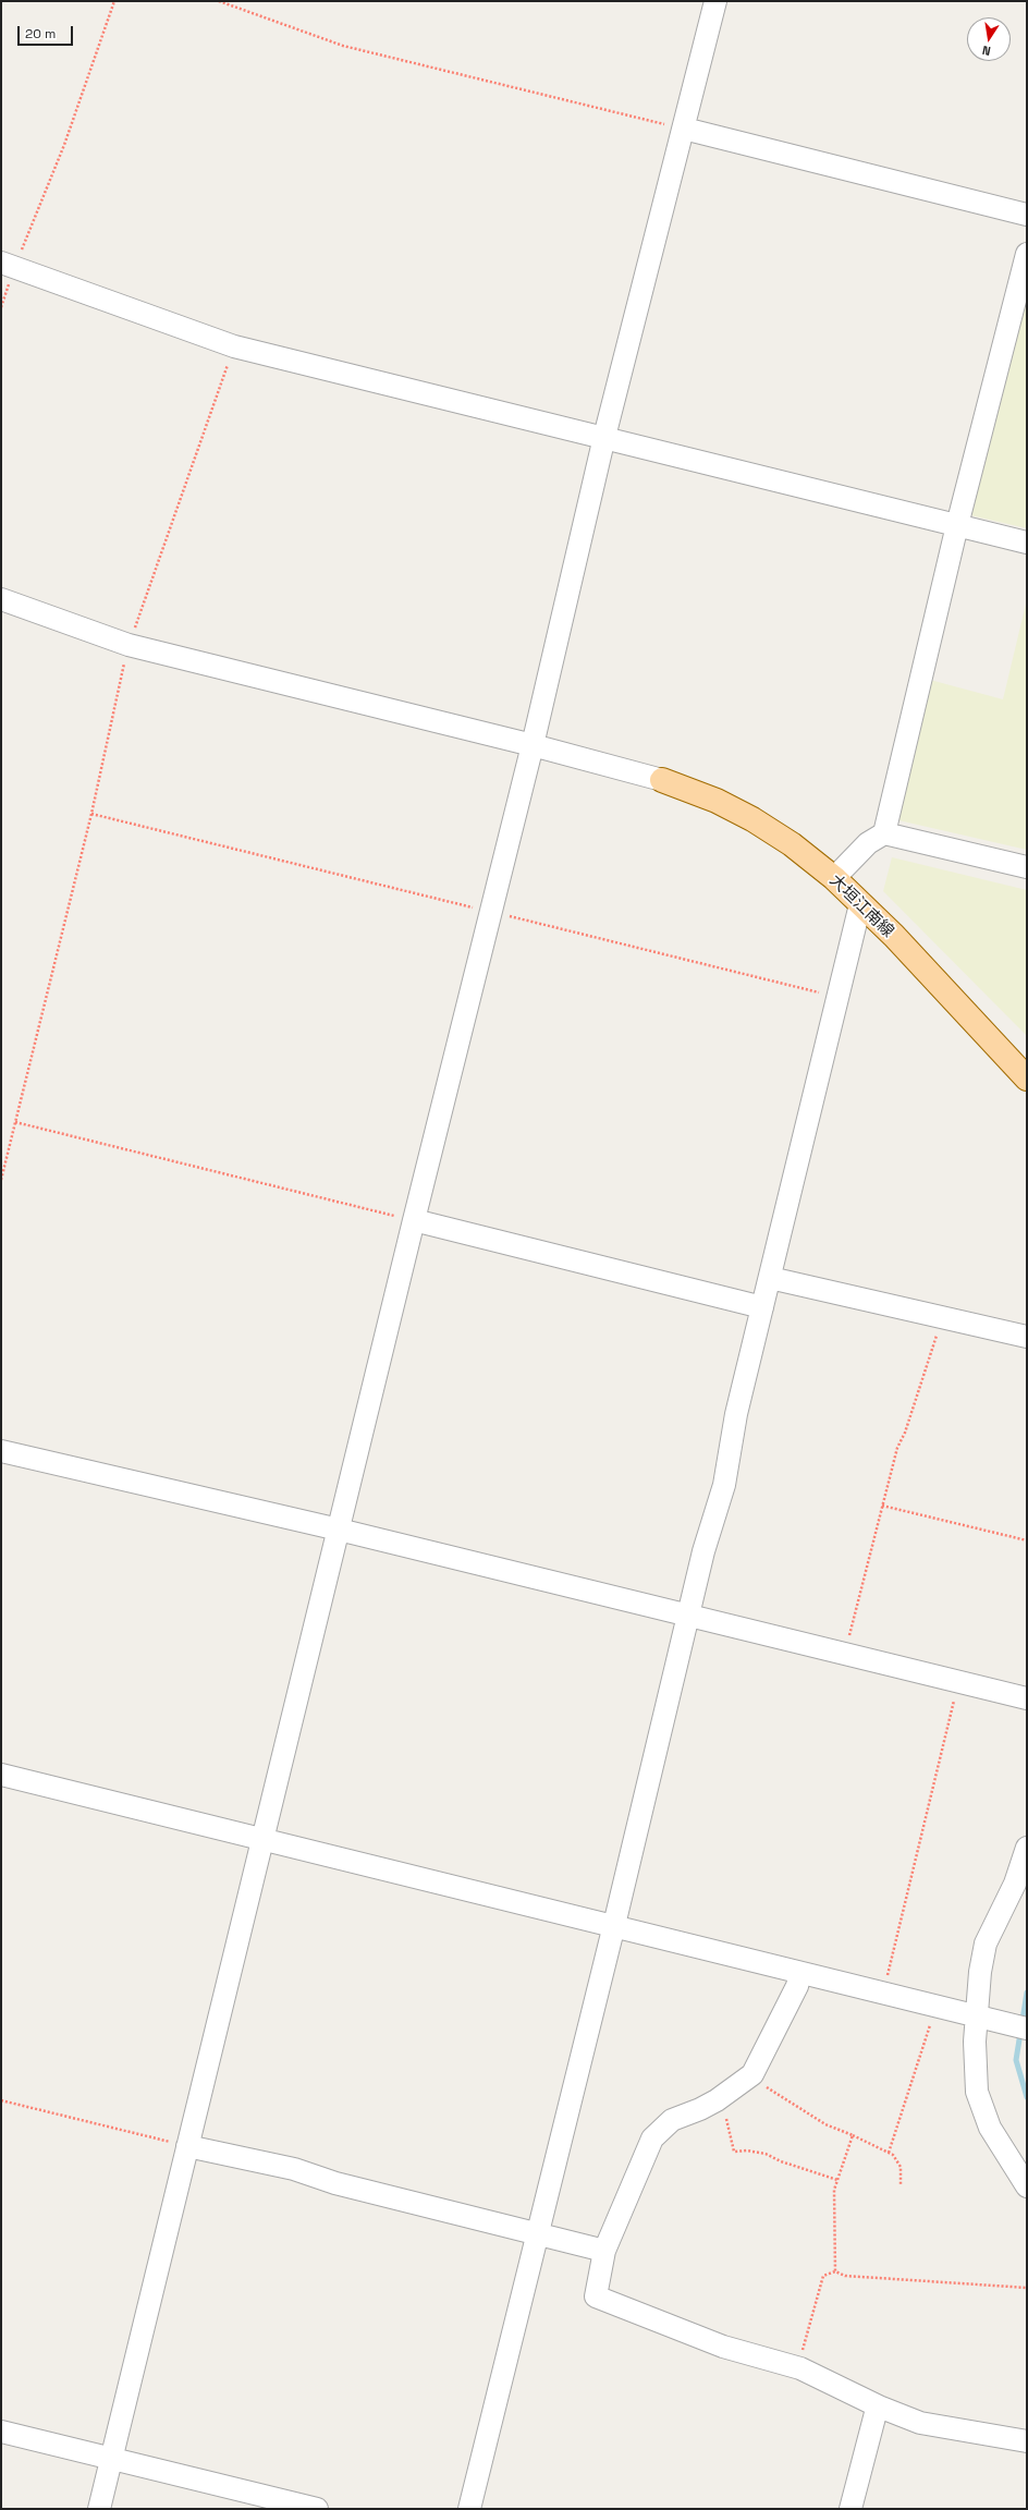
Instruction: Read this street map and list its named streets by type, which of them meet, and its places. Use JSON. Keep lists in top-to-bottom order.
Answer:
{
  "streets": {
    "main road": ["大垣江南線"]
  },
  "scale_bar": "20 m",
  "north": "bottom"
}
